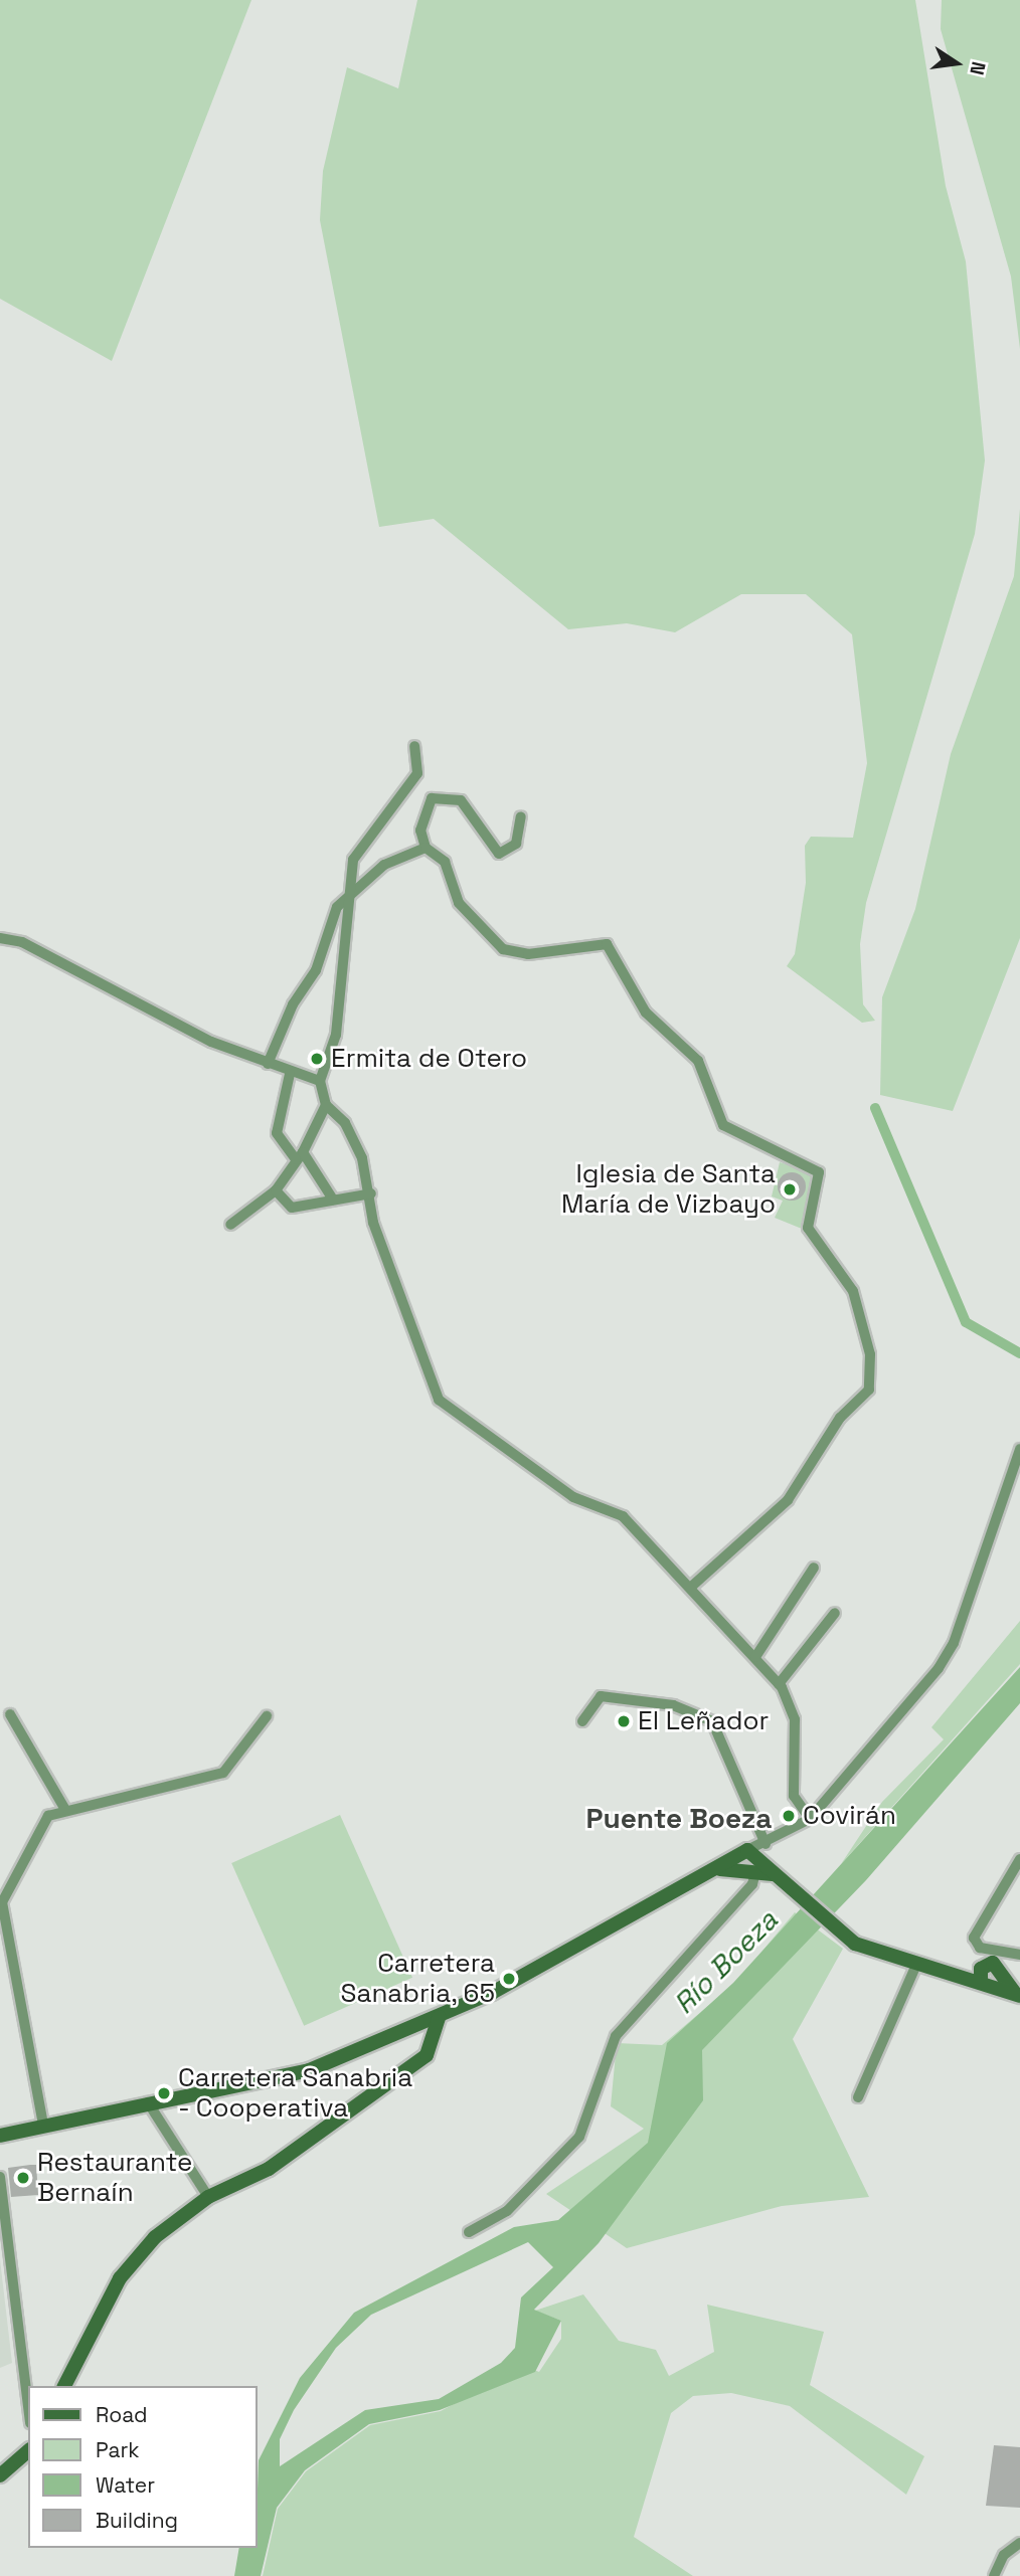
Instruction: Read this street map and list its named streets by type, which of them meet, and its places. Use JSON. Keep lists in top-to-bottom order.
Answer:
{
  "districts": ["Puente Boeza"],
  "water": ["Río Boeza"],
  "places": [
    "Ermita de Otero",
    "Iglesia de Santa María de Vizbayo",
    "El Leñador",
    "Covirán",
    "Carretera Sanabria, 65",
    "Carretera Sanabria - Cooperativa",
    "Restaurante Bernaín"
  ],
  "legend": [
    "Road",
    "Park",
    "Water",
    "Building"
  ],
  "north": "right"
}
